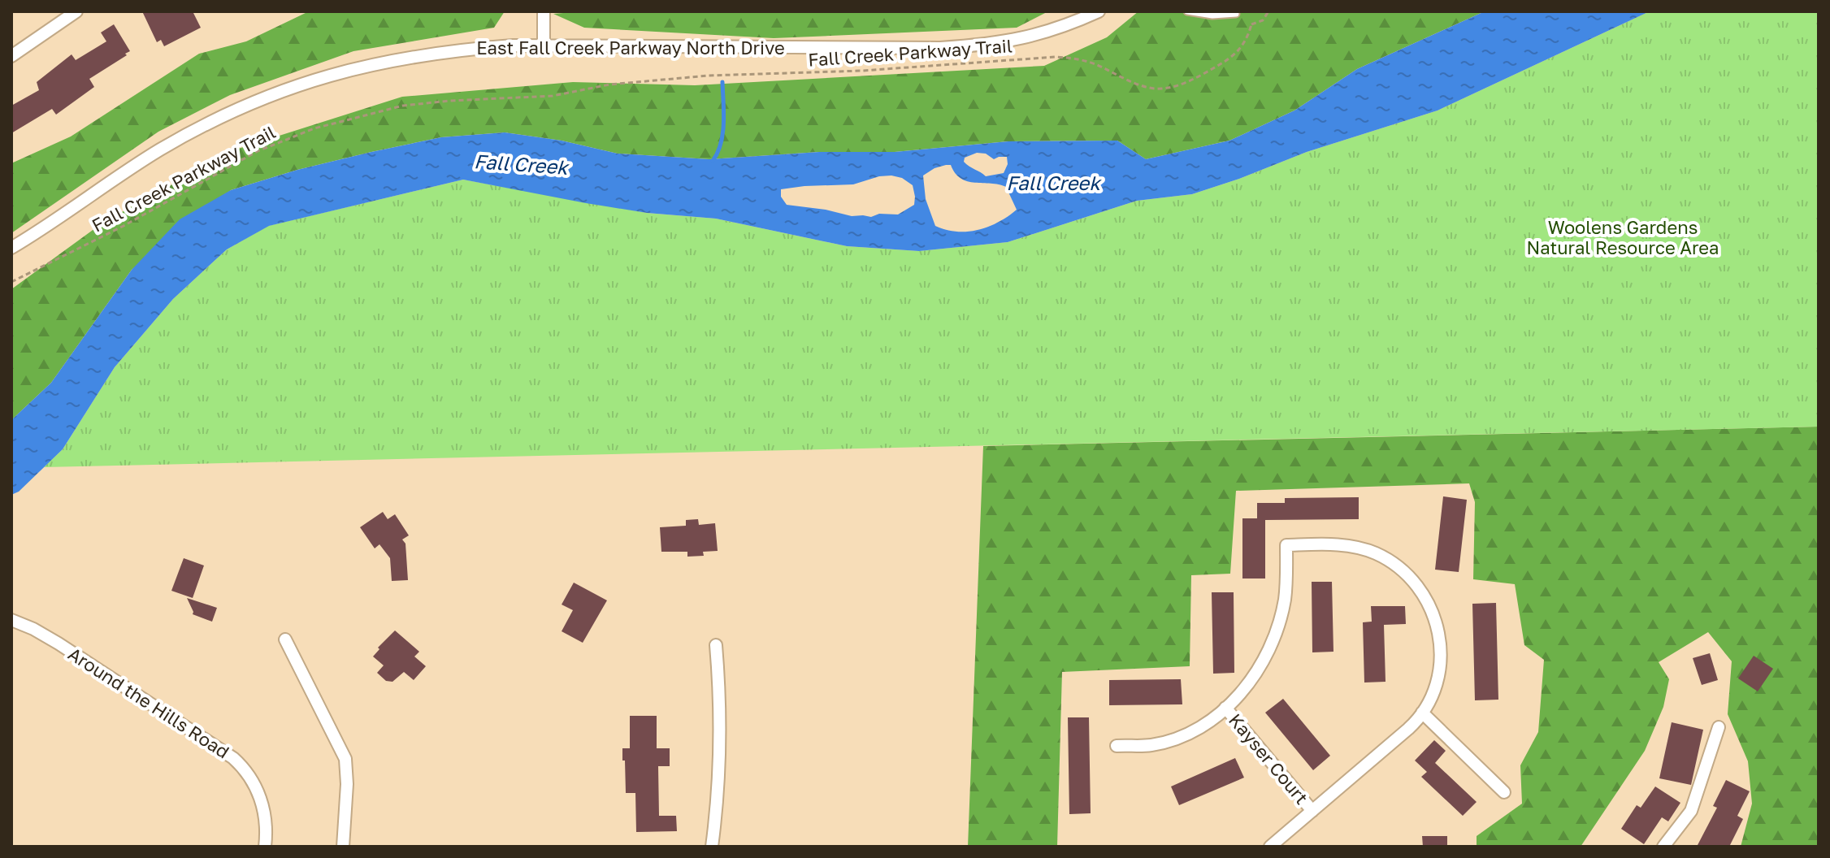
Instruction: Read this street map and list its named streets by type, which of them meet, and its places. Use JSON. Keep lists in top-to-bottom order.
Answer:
{
  "streets": {
    "street": ["East Fall Creek Parkway North Drive", "Around the Hills Road", "Kayser Court"],
    "path": ["Fall Creek Parkway Trail"]
  },
  "water": ["Fall Creek"],
  "parks": ["Woolens Gardens Natural Resource Area"]
}
